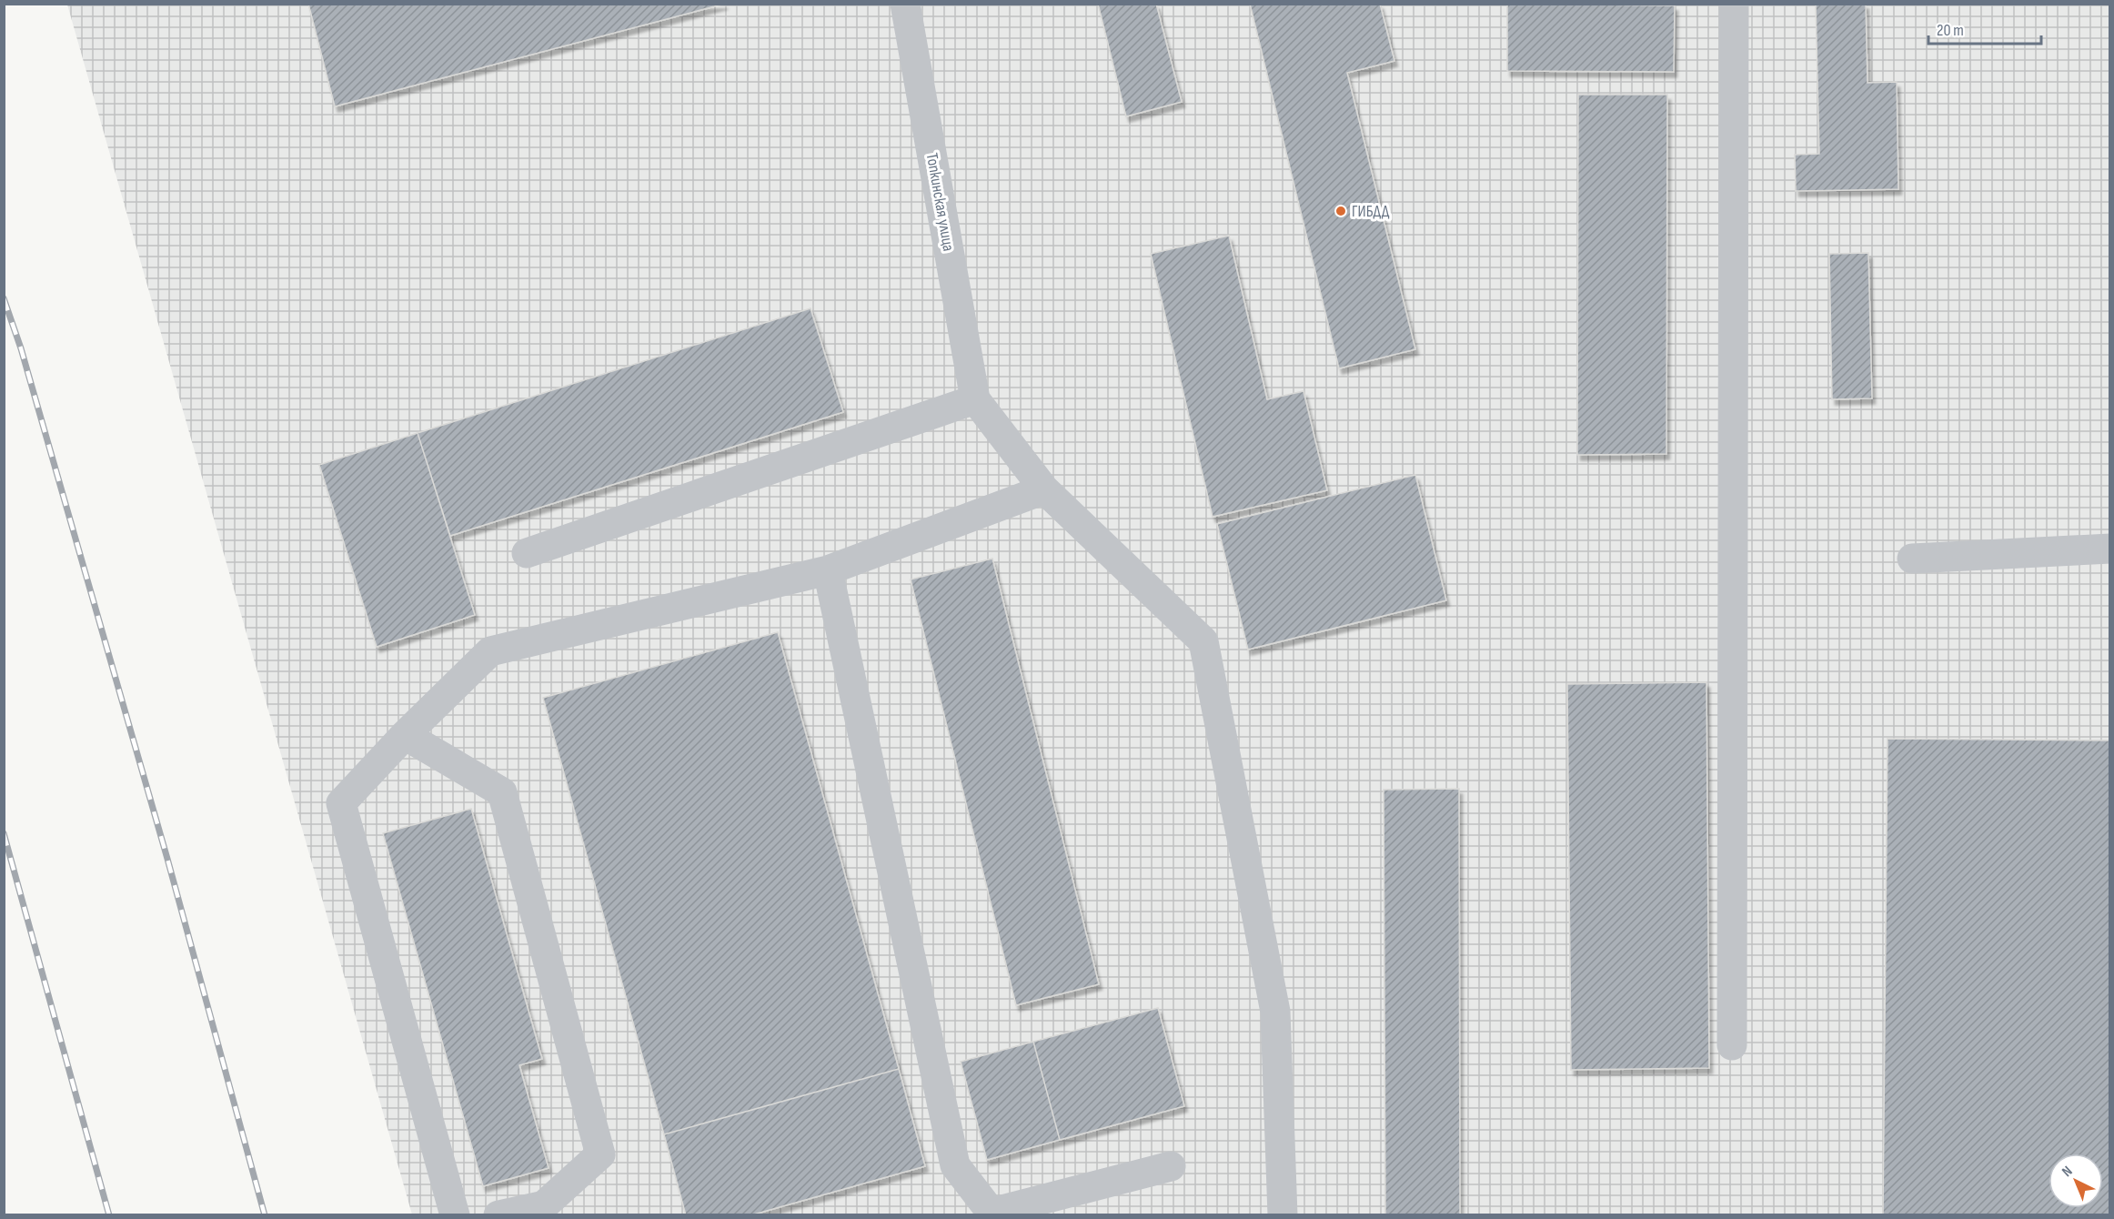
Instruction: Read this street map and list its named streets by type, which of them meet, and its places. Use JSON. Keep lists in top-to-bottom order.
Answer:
{
  "streets": {
    "street": ["Топкинская улица"]
  },
  "places": ["ГИБДД"],
  "scale_bar": "20 m",
  "north": "top left"
}
